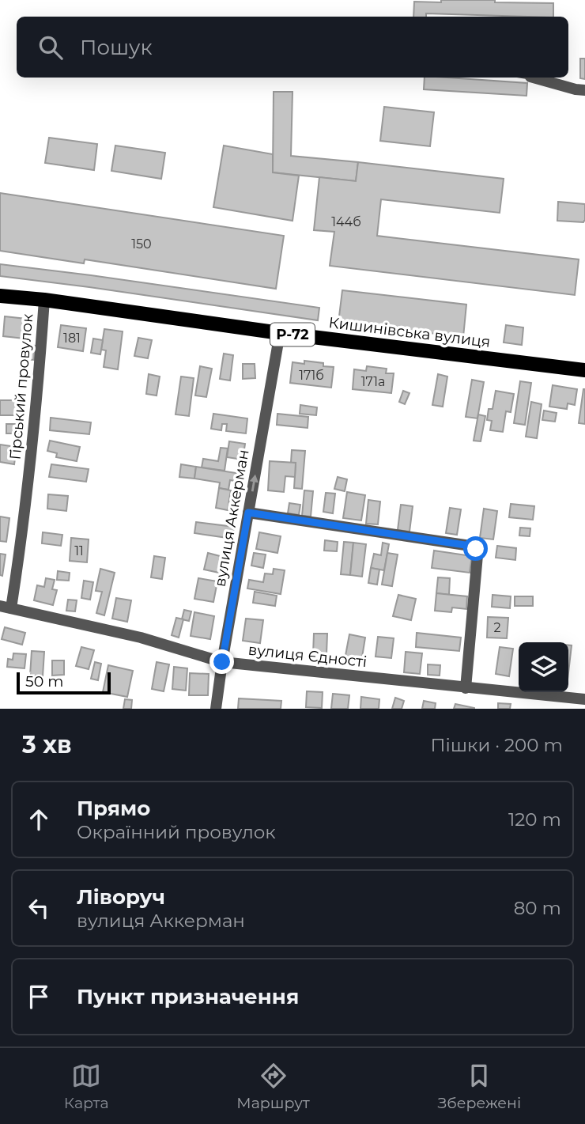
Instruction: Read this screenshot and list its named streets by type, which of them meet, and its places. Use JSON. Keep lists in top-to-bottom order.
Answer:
{
  "streets": {
    "main road": ["Кишинівська вулиця", "Р-72"],
    "street": ["Гірський провулок", "вулиця Аккерман", "вулиця Єдності"]
  },
  "crossings": [
    ["Кишинівська вулиця", "Гірський провулок"],
    ["Кишинівська вулиця", "вулиця Аккерман"],
    ["Гірський провулок", "вулиця Єдності"],
    ["вулиця Аккерман", "вулиця Єдності"]
  ],
  "one_way": ["вулиця Аккерман"],
  "house_numbers": [
    "144б",
    "150",
    "181",
    "171б",
    "171а",
    "11",
    "2"
  ],
  "scale_bar": "50 m",
  "page": {
    "search": "Пошук",
    "scale": "50 m",
    "heading": ["3 хв", "Пішки · 200 m"],
    "list": [
      ["Прямо", "Окраїнний провулок", "120 m"],
      ["Ліворуч", "вулиця Аккерман", "80 m"],
      "Пункт призначення"
    ],
    "nav": ["Карта", "Маршрут", "Збережені"]
  }
}
